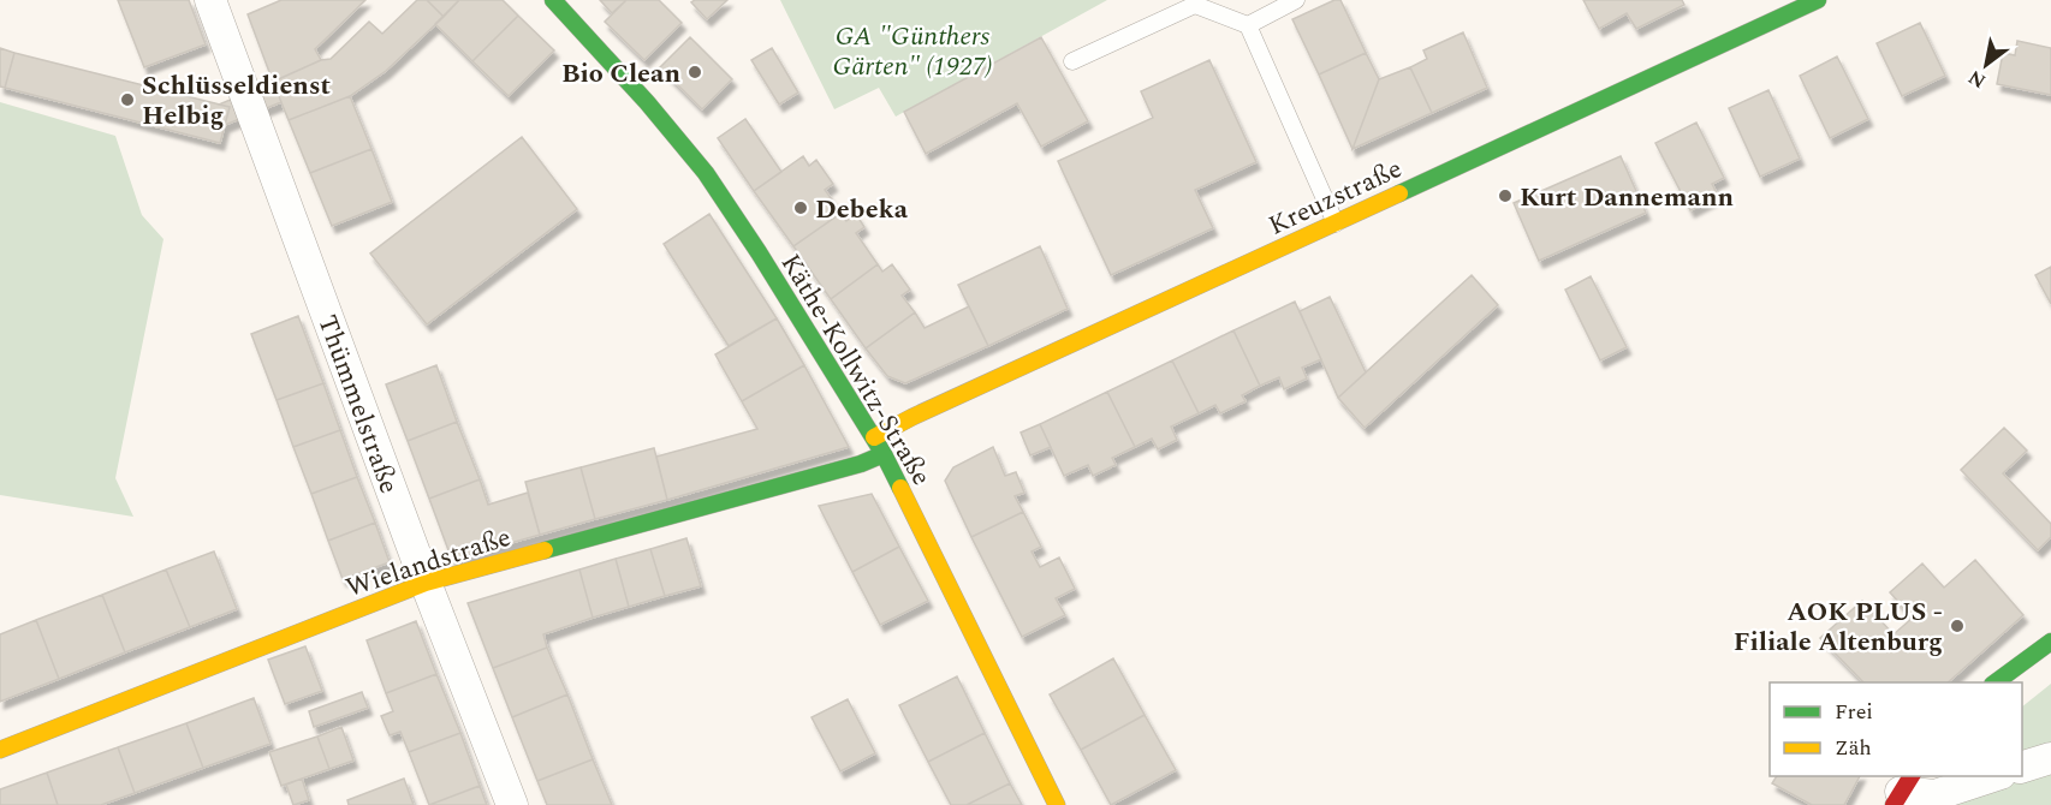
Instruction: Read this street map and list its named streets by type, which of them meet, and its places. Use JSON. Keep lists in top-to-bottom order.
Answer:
{
  "streets": {
    "street": [
      "Kreuzstraße",
      "Käthe-Kollwitz-Straße",
      "Thümmelstraße",
      "Wielandstraße"
    ]
  },
  "crossings": [
    ["Kreuzstraße", "Käthe-Kollwitz-Straße"],
    ["Käthe-Kollwitz-Straße", "Wielandstraße"],
    ["Thümmelstraße", "Wielandstraße"]
  ],
  "parks": ["GA \"Günthers Gärten\" (1927)"],
  "places": [
    "Bio Clean",
    "Schlüsseldienst Helbig",
    "Kurt Dannemann",
    "Debeka",
    "AOK PLUS - Filiale Altenburg"
  ],
  "legend": ["Frei", "Zäh"],
  "north": "bottom left"
}
